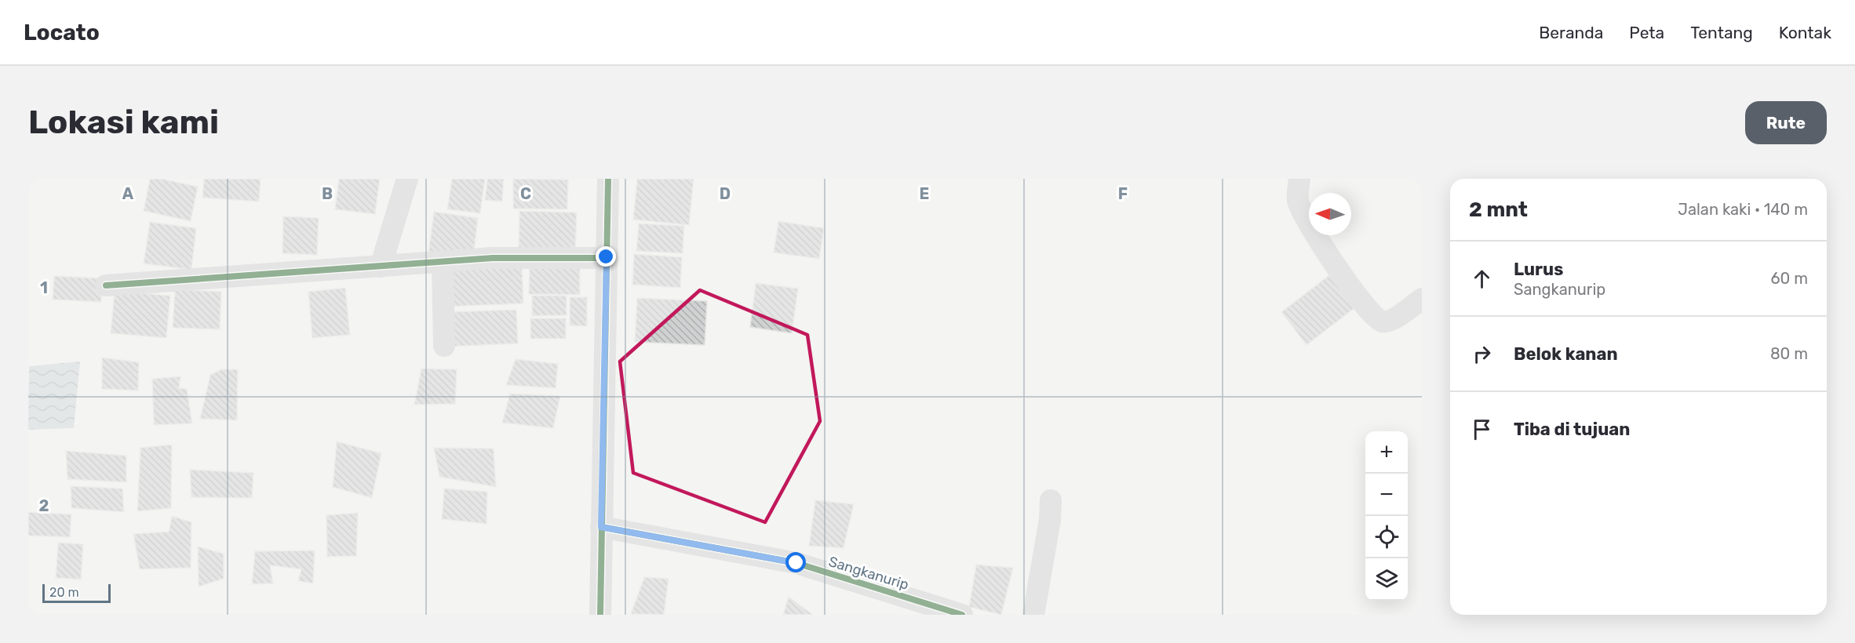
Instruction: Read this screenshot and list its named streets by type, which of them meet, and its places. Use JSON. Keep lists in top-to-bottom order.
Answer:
{
  "streets": {
    "street": ["Sangkanurip"]
  },
  "scale_bar": "20 m",
  "north": "left",
  "page": {
    "header": "Locato",
    "nav": [
      "Beranda",
      "Peta",
      "Tentang",
      "Kontak"
    ],
    "buttons": "Rute",
    "title": "Lokasi kami",
    "heading": ["2 mnt", "Jalan kaki · 140 m"],
    "list": [
      ["Lurus", "Sangkanurip", "60 m"],
      ["Belok kanan", "80 m"],
      "Tiba di tujuan"
    ],
    "map_buttons": ["+", "−"],
    "scale": "20 m"
  },
  "grid": {
    "columns": [
      "A",
      "B",
      "C",
      "D",
      "E",
      "F"
    ],
    "rows": ["1", "2"]
  }
}
